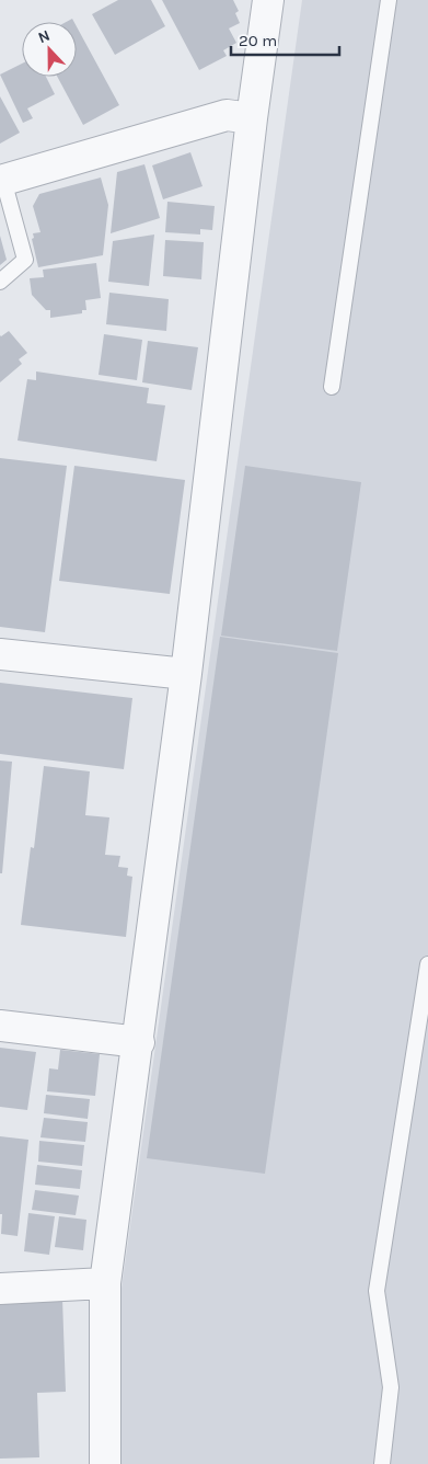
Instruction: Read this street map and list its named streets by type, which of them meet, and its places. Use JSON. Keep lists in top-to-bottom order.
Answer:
{
  "scale_bar": "20 m",
  "north": "top"
}
